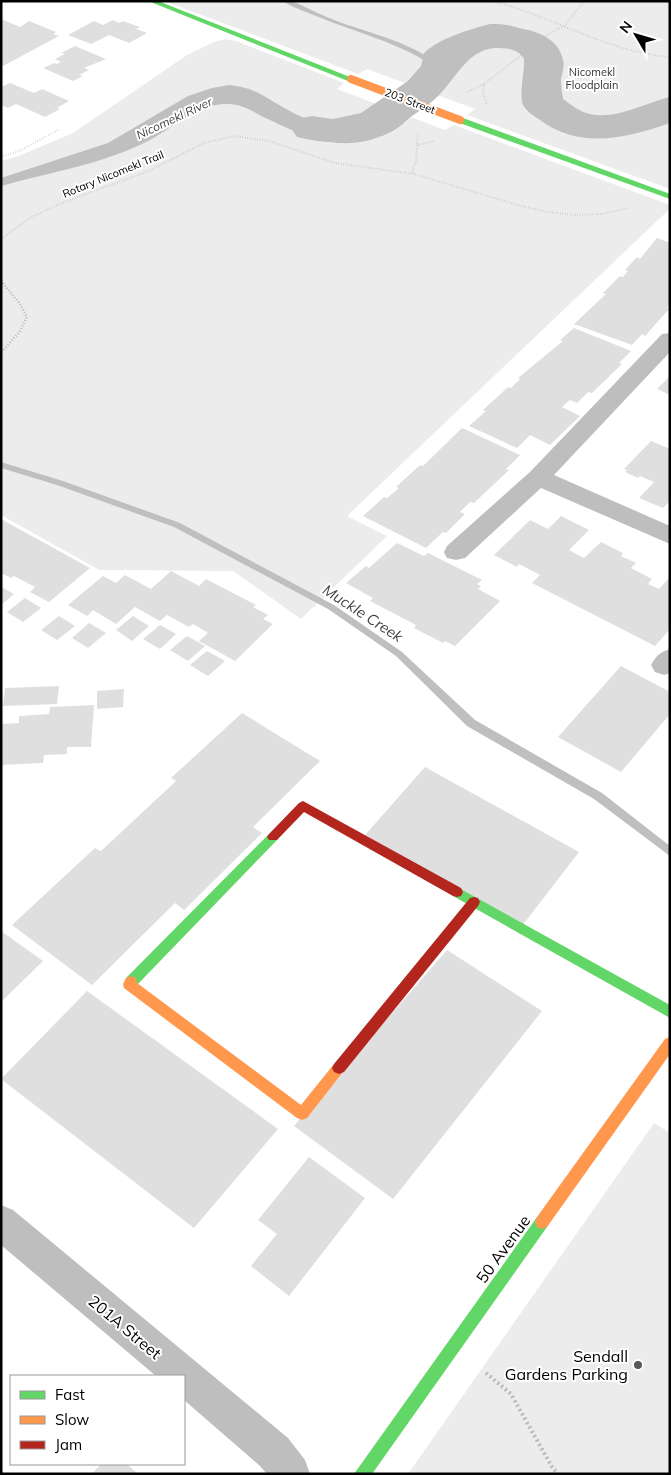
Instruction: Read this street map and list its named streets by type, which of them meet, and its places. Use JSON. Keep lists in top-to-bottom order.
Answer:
{
  "streets": {
    "street": ["203 Street", "50 Avenue", "201A Street"],
    "path": ["Rotary Nicomekl Trail"]
  },
  "water": ["Nicomekl River", "Muckle Creek"],
  "parks": ["Nicomekl Floodplain"],
  "places": ["Sendall Gardens Parking"],
  "legend": ["Fast", "Slow", "Jam"],
  "north": "top left"
}
